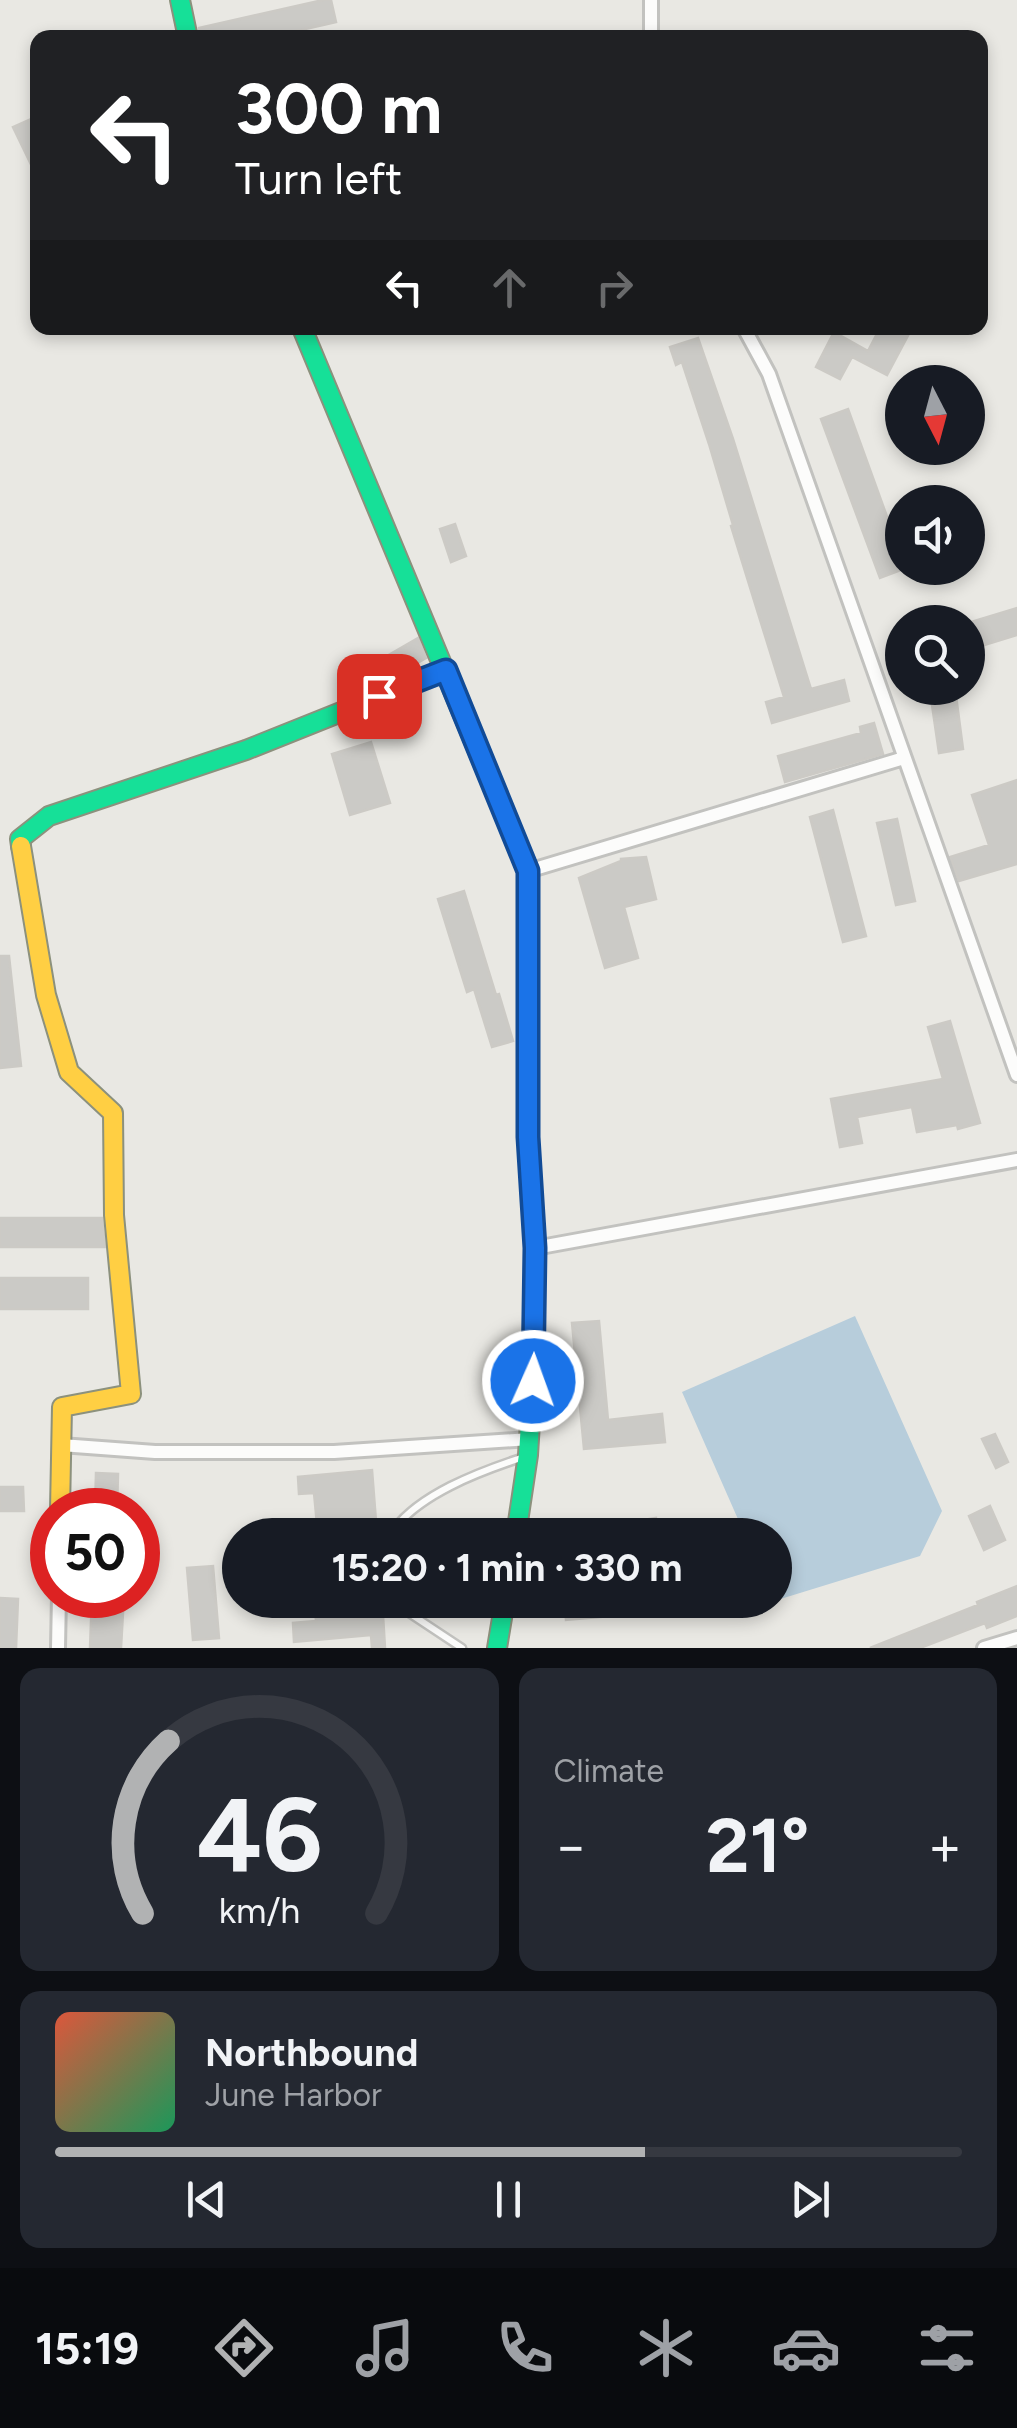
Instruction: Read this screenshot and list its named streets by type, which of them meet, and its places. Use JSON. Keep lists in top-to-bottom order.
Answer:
{
  "north": "bottom",
  "page": {
    "turn": ["300 m", "Turn left"],
    "limit": "50",
    "trip": "15:20 · 1 min · 330 m",
    "tile": "Climate",
    "heat": ["−", "21°", "+"],
    "song": ["Northbound", "June Harbor"],
    "tabs": "15:19",
    "gauge": ["46", "km/h"]
  }
}
